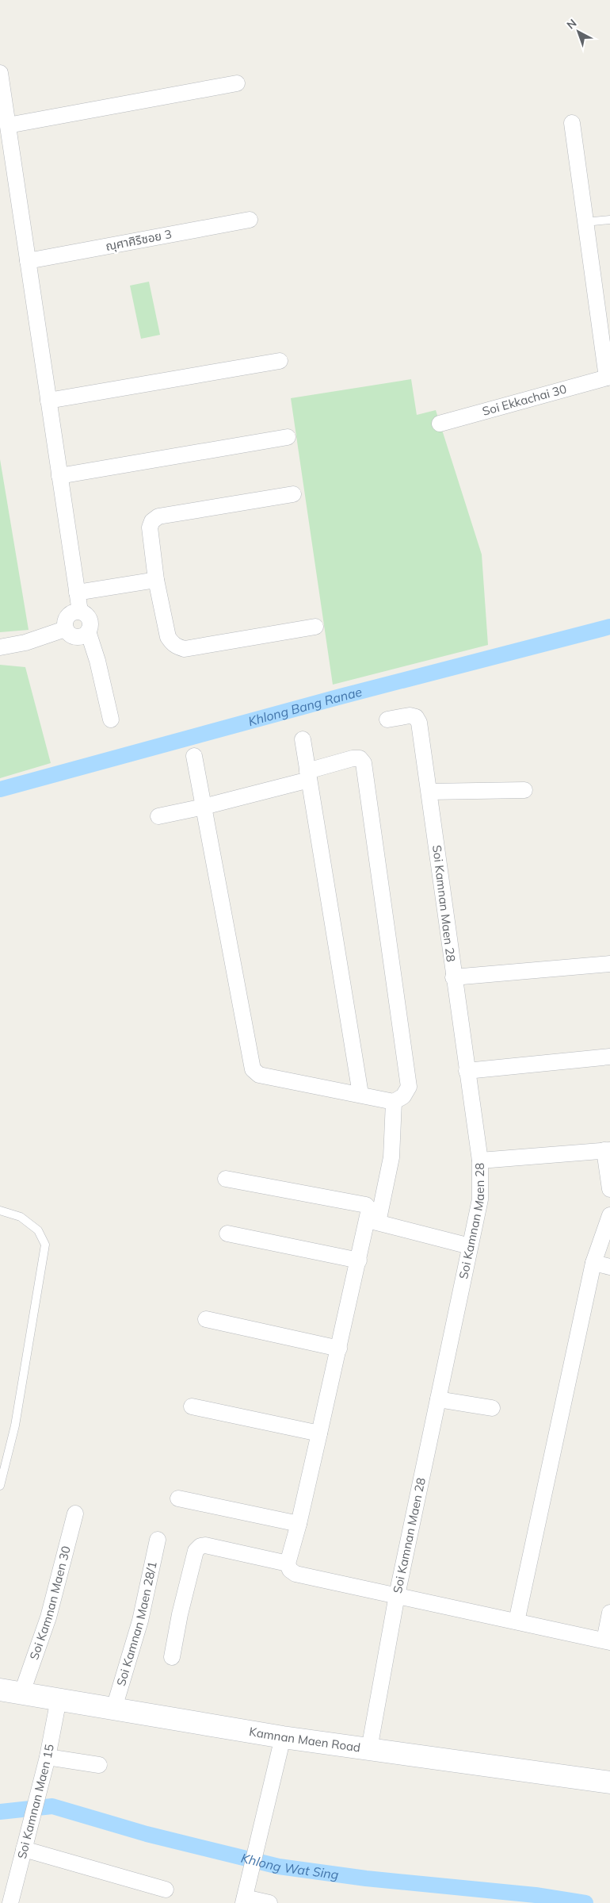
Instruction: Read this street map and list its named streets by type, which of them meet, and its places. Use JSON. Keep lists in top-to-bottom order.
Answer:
{
  "streets": {
    "street": [
      "ณุศาศิริซอย 3",
      "Soi Ekkachai 30",
      "Soi Kamnan Maen 28",
      "Soi Kamnan Maen 30",
      "Soi Kamnan Maen 28/1",
      "Kamnan Maen Road",
      "Soi Kamnan Maen 15"
    ]
  },
  "crossings": [
    ["Soi Kamnan Maen 28", "Kamnan Maen Road"],
    ["Soi Kamnan Maen 30", "Kamnan Maen Road"],
    ["Soi Kamnan Maen 28/1", "Kamnan Maen Road"],
    ["Kamnan Maen Road", "Soi Kamnan Maen 15"]
  ],
  "water": ["Khlong Bang Ranae", "Khlong Wat Sing"],
  "north": "top left"
}
